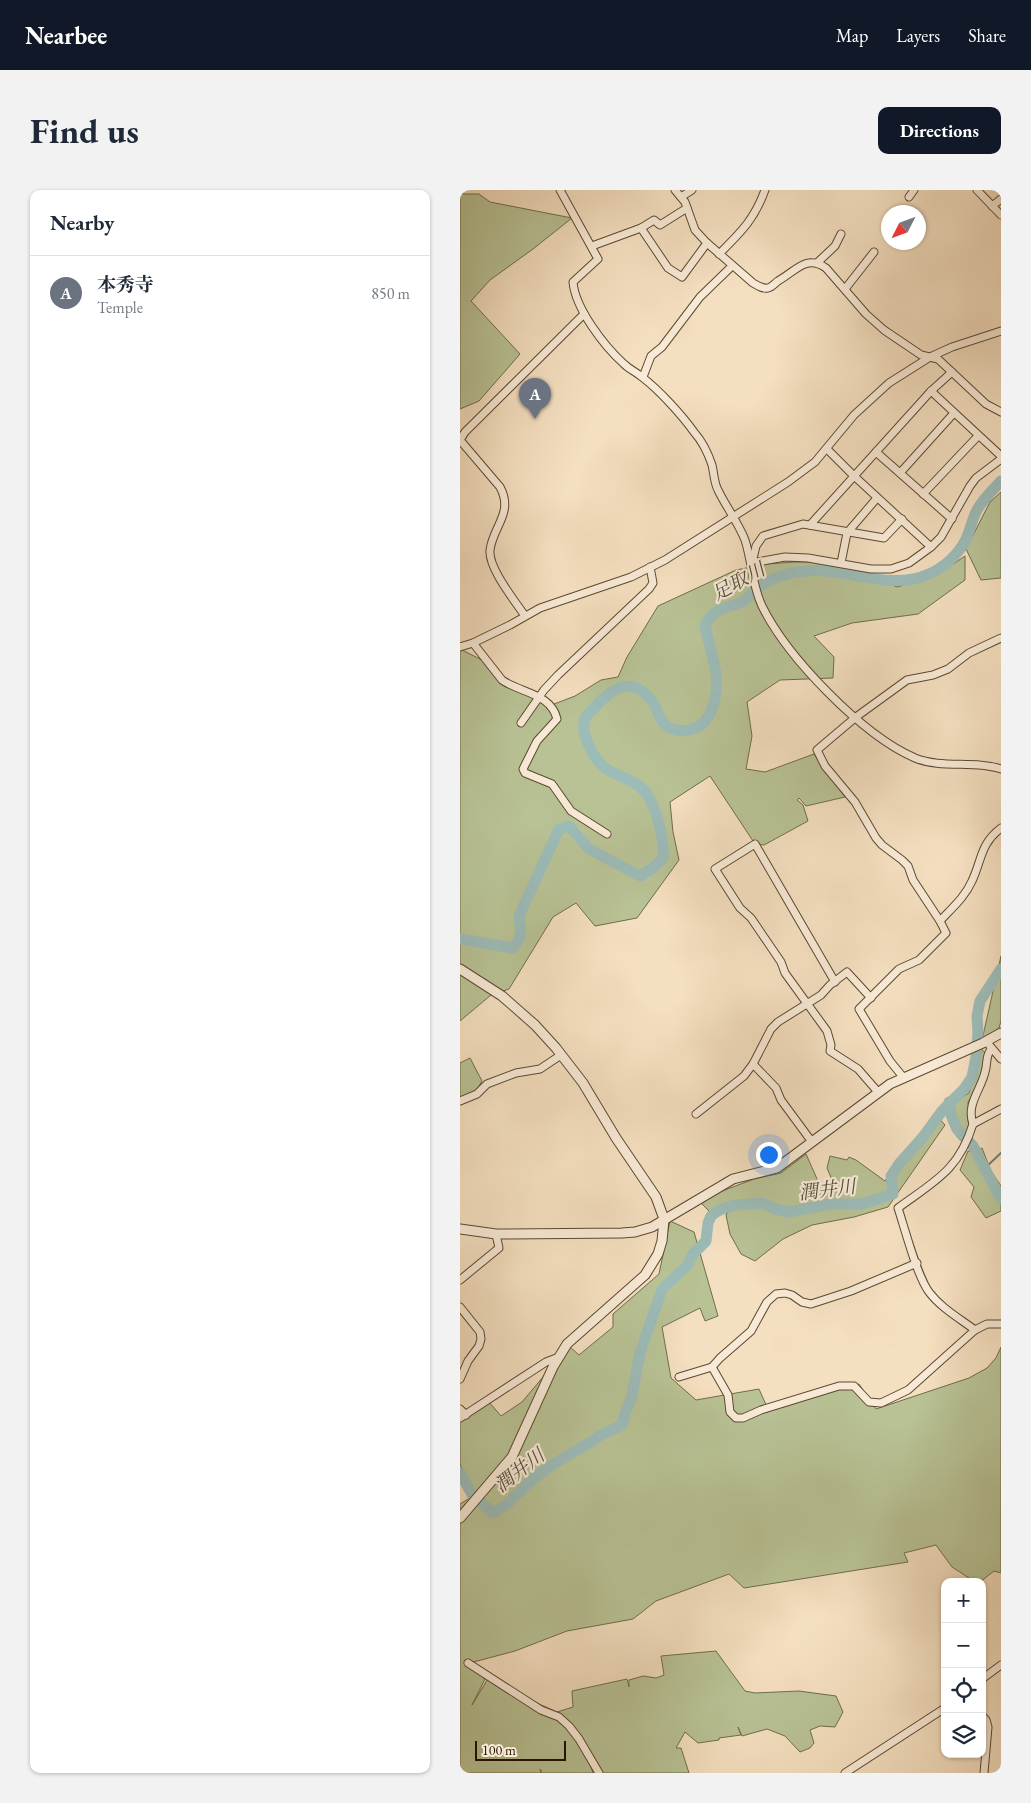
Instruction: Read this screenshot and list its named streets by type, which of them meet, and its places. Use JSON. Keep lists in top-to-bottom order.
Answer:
{
  "water": ["足取川", "潤井川"],
  "scale_bar": "100 m",
  "north": "bottom left",
  "page": {
    "header": "Nearbee",
    "nav": ["Map", "Layers", "Share"],
    "buttons": "Directions",
    "title": "Find us",
    "heading": "Nearby",
    "list": [
      {
        "mark": "A",
        "name": "本秀寺",
        "note": "Temple",
        "value": "850 m"
      }
    ],
    "pins": "A",
    "map_buttons": ["+", "−"],
    "scale": "100 m"
  }
}
